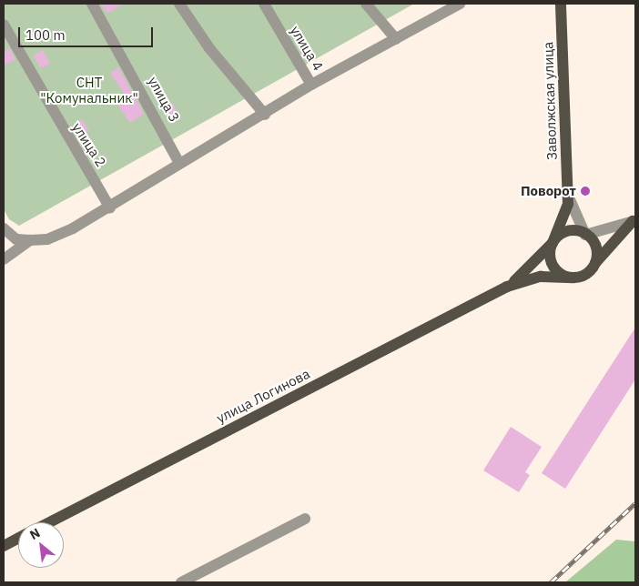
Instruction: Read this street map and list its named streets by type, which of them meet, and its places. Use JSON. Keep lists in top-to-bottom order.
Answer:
{
  "streets": {
    "main road": ["Заволжская улица", "улица Логинова"],
    "street": ["улица 4", "улица 3", "улица 2"]
  },
  "parks": ["СНТ \"Комунальник\""],
  "places": ["Поворот"],
  "scale_bar": "100 m",
  "north": "top left"
}
